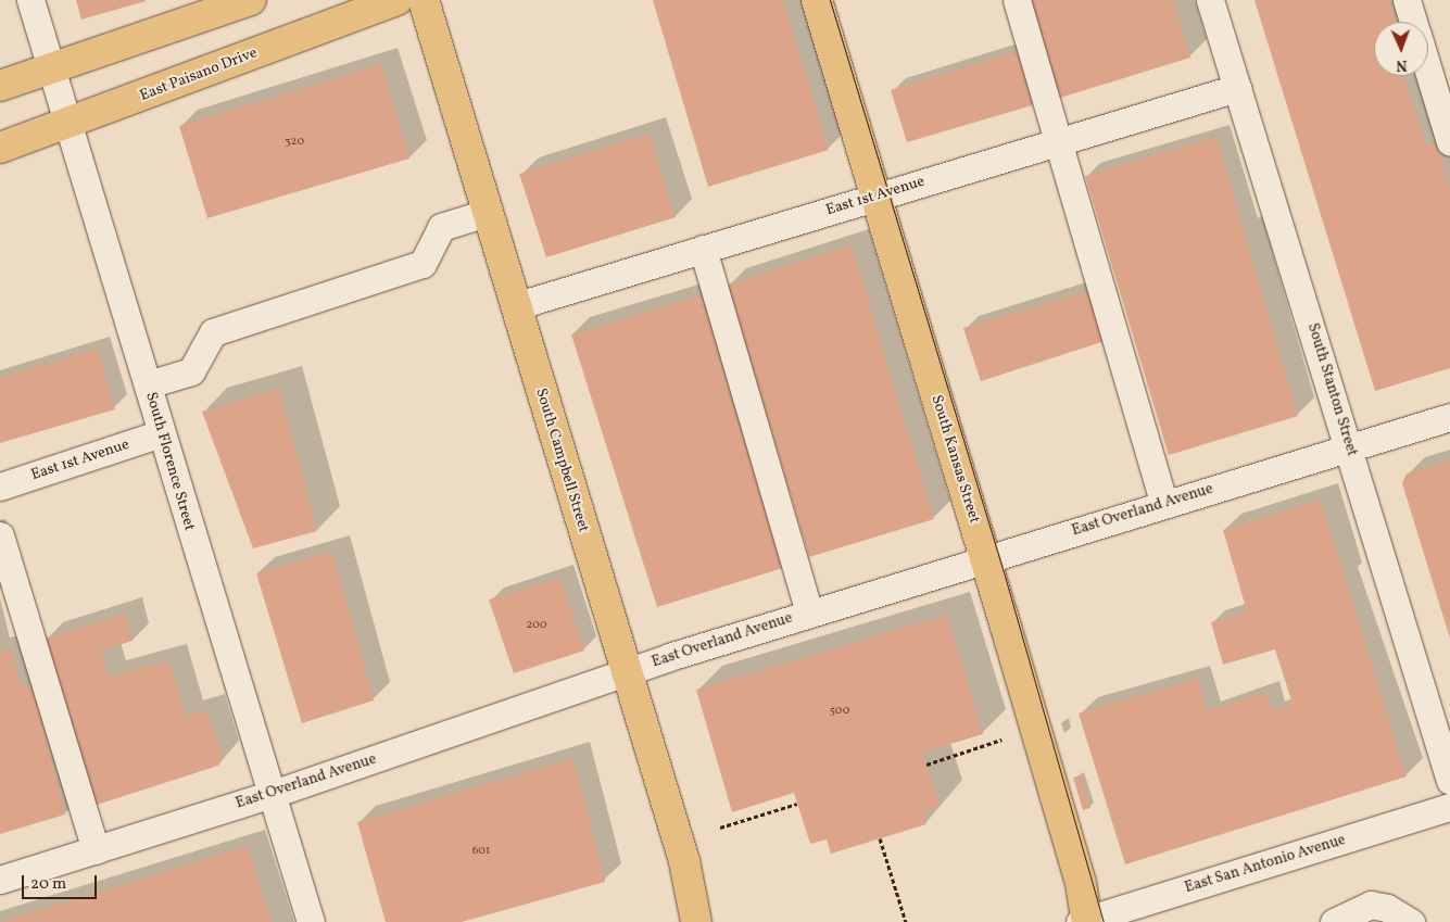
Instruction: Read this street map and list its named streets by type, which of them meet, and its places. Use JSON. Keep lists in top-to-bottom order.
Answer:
{
  "streets": {
    "main road": ["East Paisano Drive", "South Kansas Street", "South Campbell Street"],
    "street": [
      "East 1st Avenue",
      "South Stanton Street",
      "South Florence Street",
      "East Overland Avenue",
      "East San Antonio Avenue"
    ]
  },
  "crossings": [
    ["East Paisano Drive", "South Florence Street"],
    ["East 1st Avenue", "South Stanton Street"],
    ["East 1st Avenue", "South Kansas Street"],
    ["East 1st Avenue", "South Campbell Street"],
    ["East 1st Avenue", "South Florence Street"],
    ["South Stanton Street", "East Overland Avenue"],
    ["South Kansas Street", "East Overland Avenue"],
    ["South Kansas Street", "East San Antonio Avenue"],
    ["South Campbell Street", "East Overland Avenue"],
    ["South Florence Street", "East Overland Avenue"]
  ],
  "house_numbers": [
    "320",
    "200",
    "500",
    "601"
  ],
  "scale_bar": "20 m",
  "north": "bottom"
}
